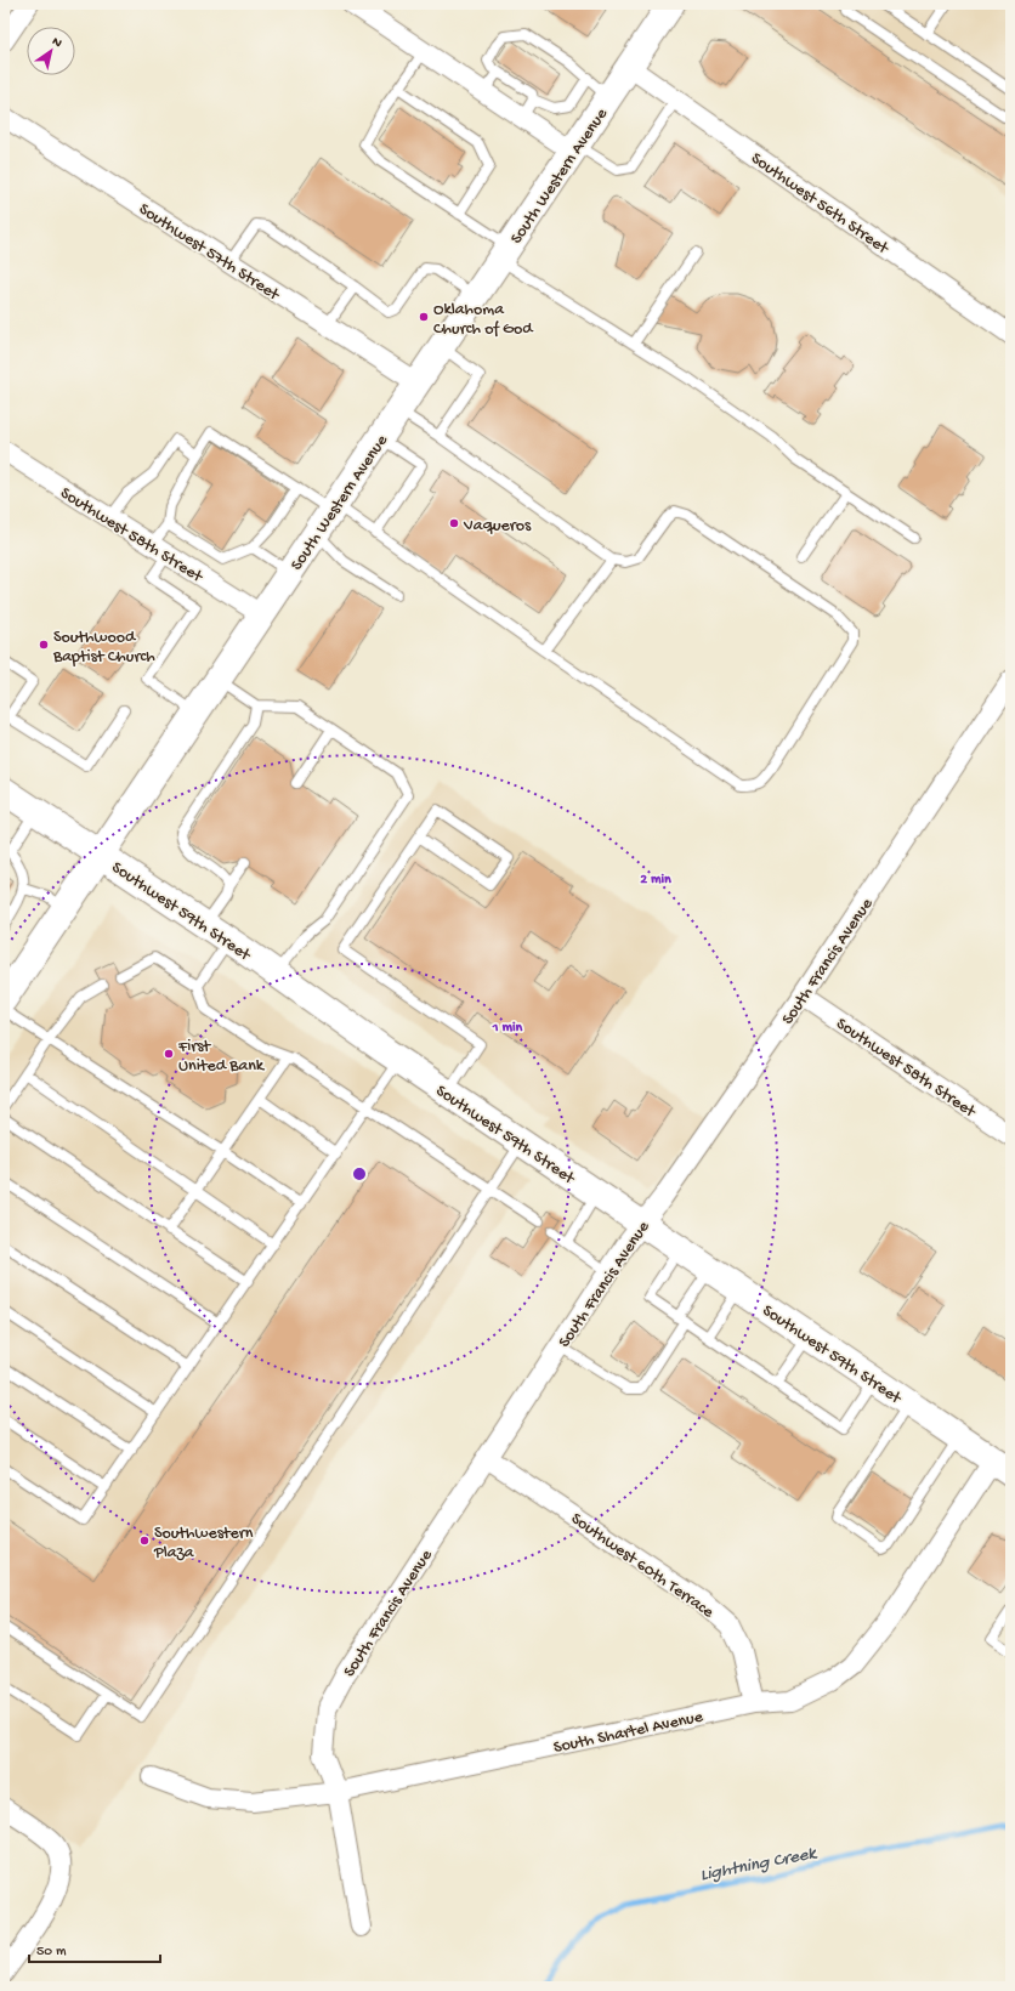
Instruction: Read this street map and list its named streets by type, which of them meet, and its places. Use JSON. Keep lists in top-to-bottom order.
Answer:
{
  "streets": {
    "main road": ["South Western Avenue", "Southwest 59th Street"],
    "street": [
      "Southwest 56th Street",
      "Southwest 57th Street",
      "Southwest 58th Street",
      "South Francis Avenue",
      "Southwest 60th Terrace",
      "South Shartel Avenue"
    ]
  },
  "crossings": [
    ["South Western Avenue", "Southwest 56th Street"],
    ["South Western Avenue", "Southwest 57th Street"],
    ["South Western Avenue", "Southwest 58th Street"],
    ["South Western Avenue", "Southwest 59th Street"],
    ["Southwest 58th Street", "South Francis Avenue"],
    ["Southwest 59th Street", "South Francis Avenue"],
    ["Southwest 59th Street", "South Shartel Avenue"],
    ["South Francis Avenue", "Southwest 60th Terrace"],
    ["South Francis Avenue", "South Shartel Avenue"],
    ["Southwest 60th Terrace", "South Shartel Avenue"]
  ],
  "water": ["Lightning Creek"],
  "places": [
    "Oklahoma Church of God",
    "Vaqueros",
    "Southwood Baptist Church",
    "First United Bank",
    "Southwestern Plaza"
  ],
  "scale_bar": "50 m",
  "north": "top right",
  "rings": ["2 min", "1 min"]
}
